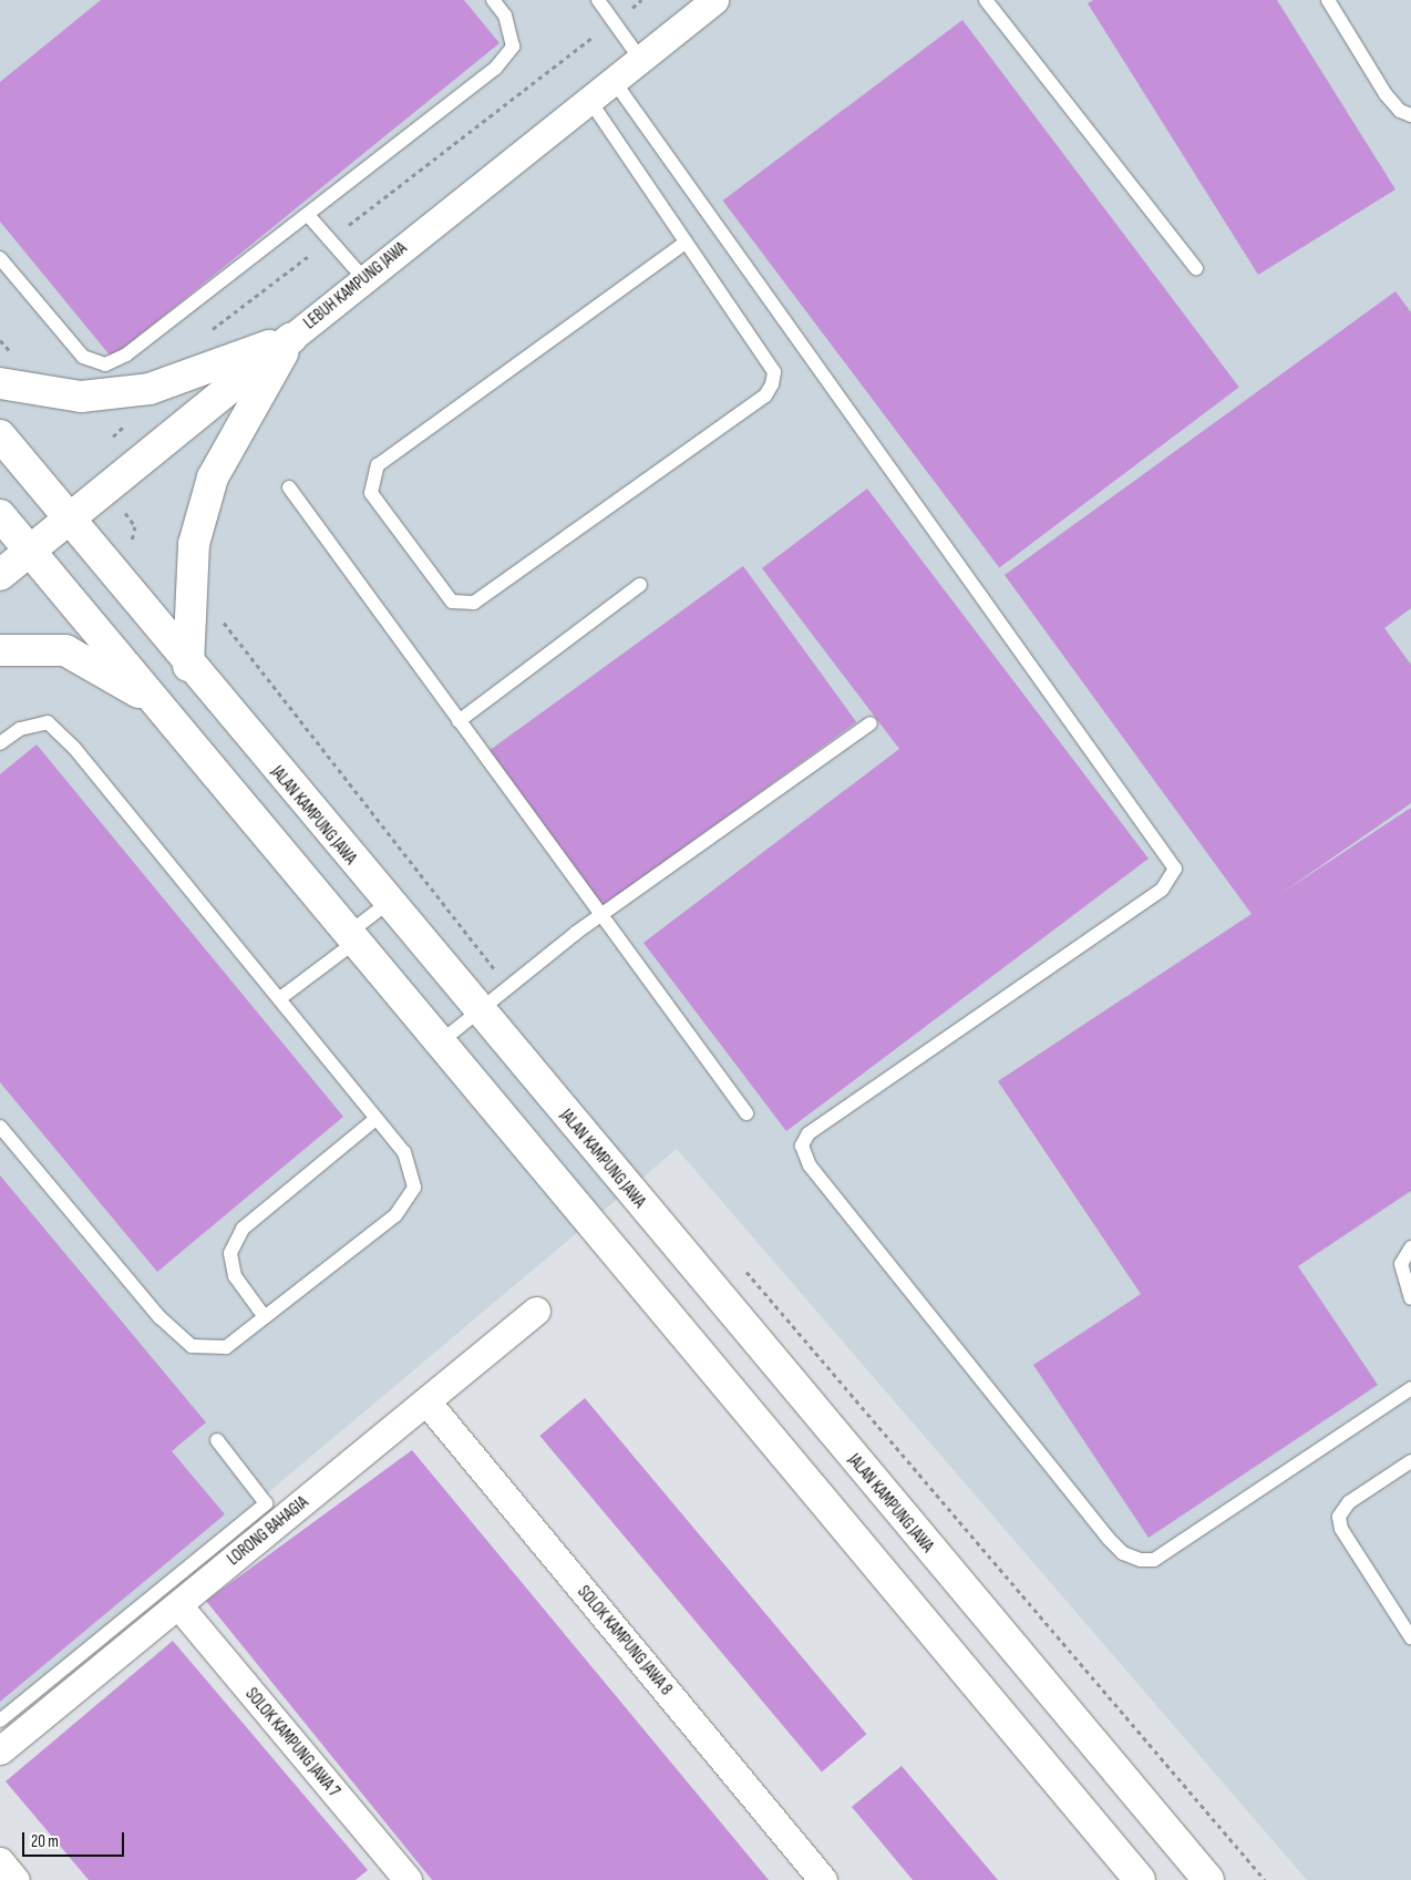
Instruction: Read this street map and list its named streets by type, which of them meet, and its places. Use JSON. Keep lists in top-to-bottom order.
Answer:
{
  "streets": {
    "street": [
      "LEBUH KAMPUNG JAWA",
      "JALAN KAMPUNG JAWA",
      "LORONG BAHAGIA",
      "SOLOK KAMPUNG JAWA 8",
      "SOLOK KAMPUNG JAWA 7"
    ]
  },
  "crossings": [
    ["LEBUH KAMPUNG JAWA", "JALAN KAMPUNG JAWA"],
    ["LORONG BAHAGIA", "SOLOK KAMPUNG JAWA 8"],
    ["LORONG BAHAGIA", "SOLOK KAMPUNG JAWA 7"]
  ],
  "scale_bar": "20 m"
}
